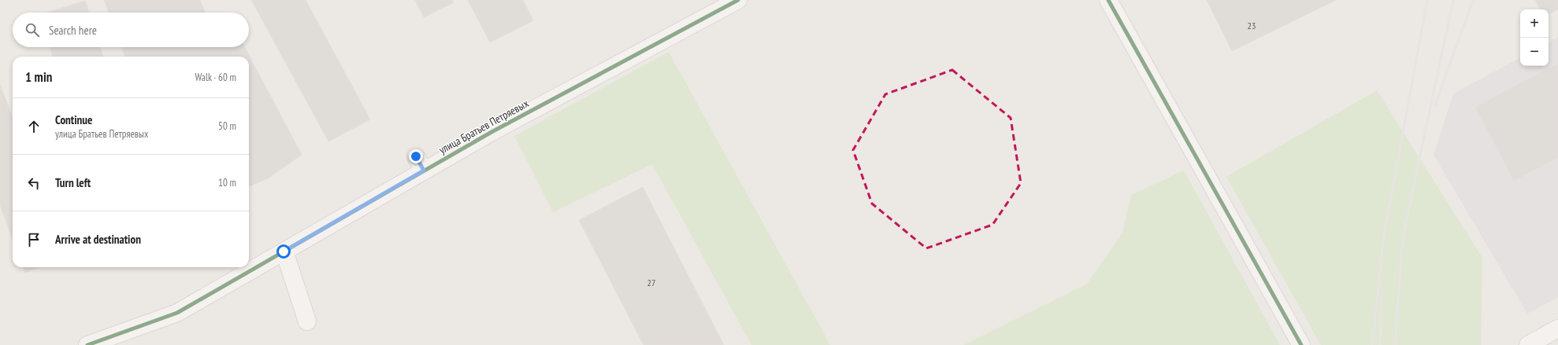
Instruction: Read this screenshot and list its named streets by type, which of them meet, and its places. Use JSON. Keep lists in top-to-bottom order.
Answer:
{
  "streets": {
    "street": ["улица Братьев Петряевых"]
  },
  "house_numbers": ["23", "27"],
  "page": {
    "map_buttons": ["+", "−"],
    "search": "Search here",
    "heading": ["1 min", "Walk · 60 m"],
    "list": [
      ["Continue", "улица Братьев Петряевых", "50 m"],
      ["Turn left", "10 m"],
      "Arrive at destination"
    ]
  }
}
